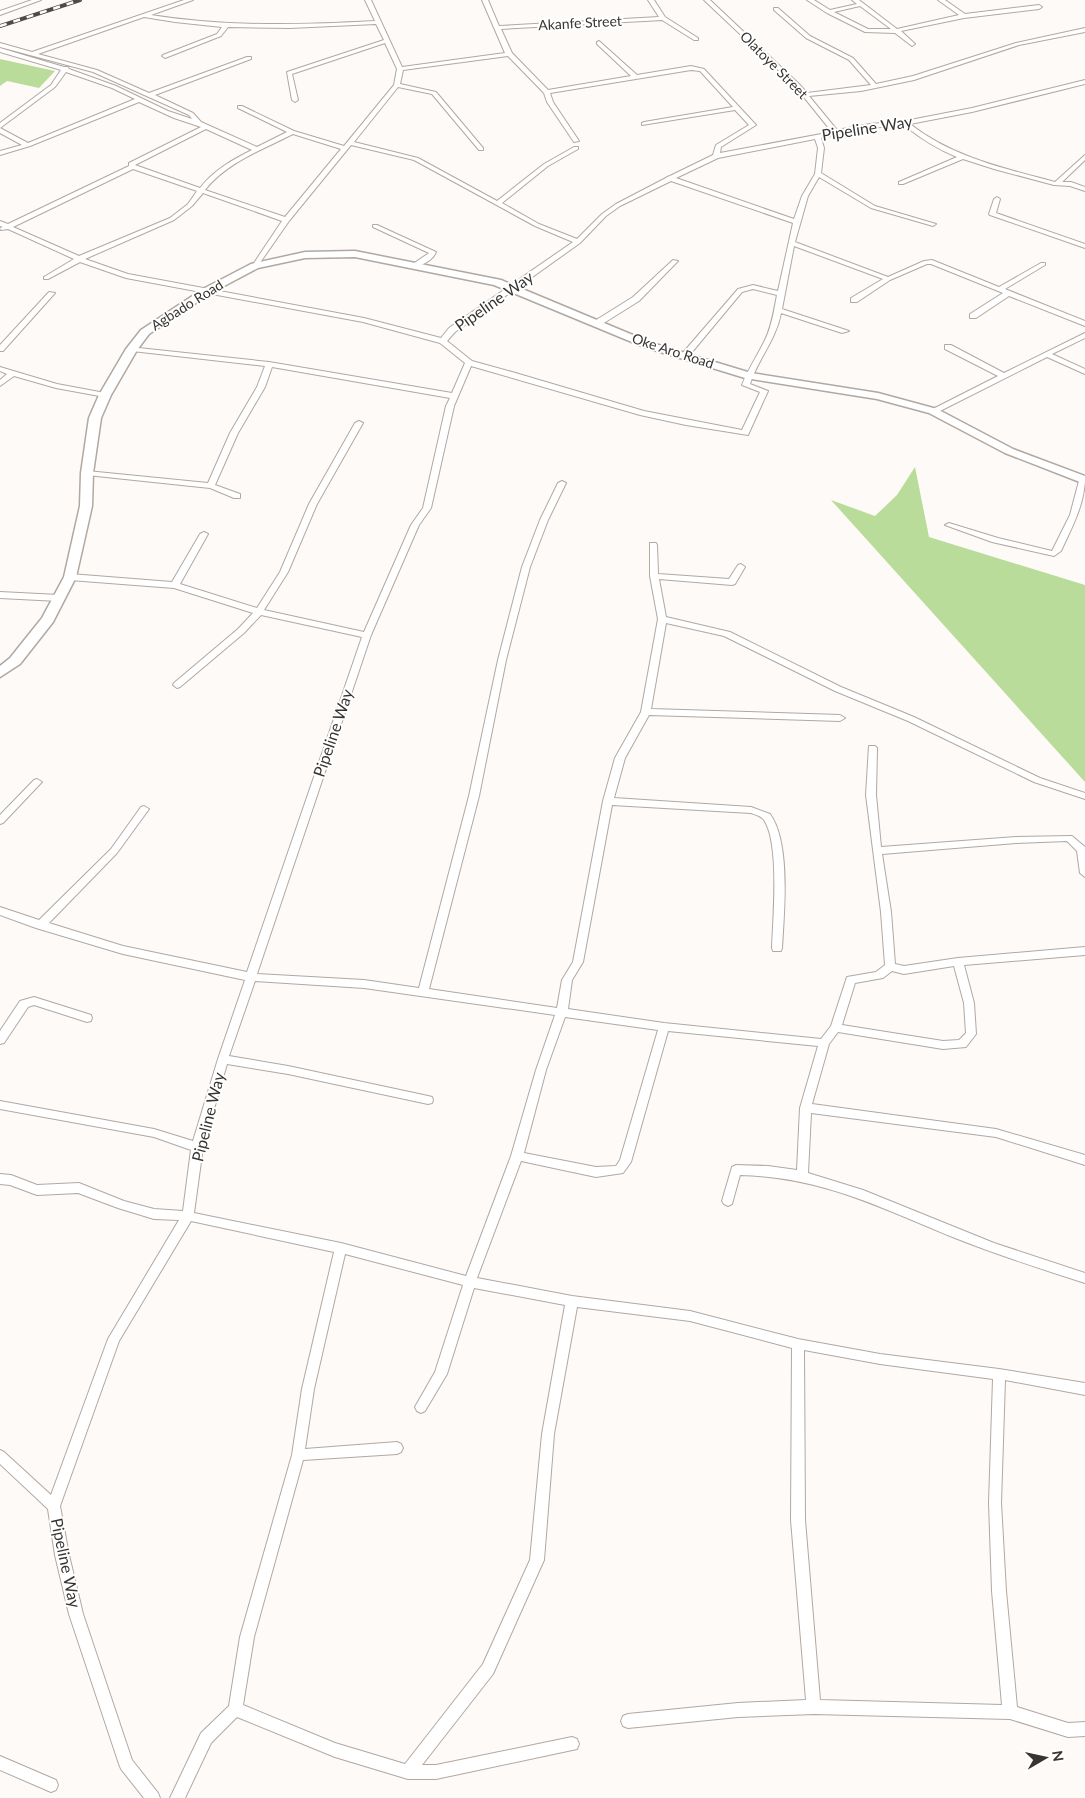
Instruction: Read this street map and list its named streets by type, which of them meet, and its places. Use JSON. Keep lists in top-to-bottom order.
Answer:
{
  "streets": {
    "main road": ["Agbado Road", "Oke Aro Road"],
    "street": ["Akanfe Street", "Olatoye Street", "Pipeline Way"]
  },
  "crossings": [
    ["Olatoye Street", "Pipeline Way"],
    ["Pipeline Way", "Oke Aro Road"],
    ["Agbado Road", "Oke Aro Road"]
  ],
  "north": "right"
}
